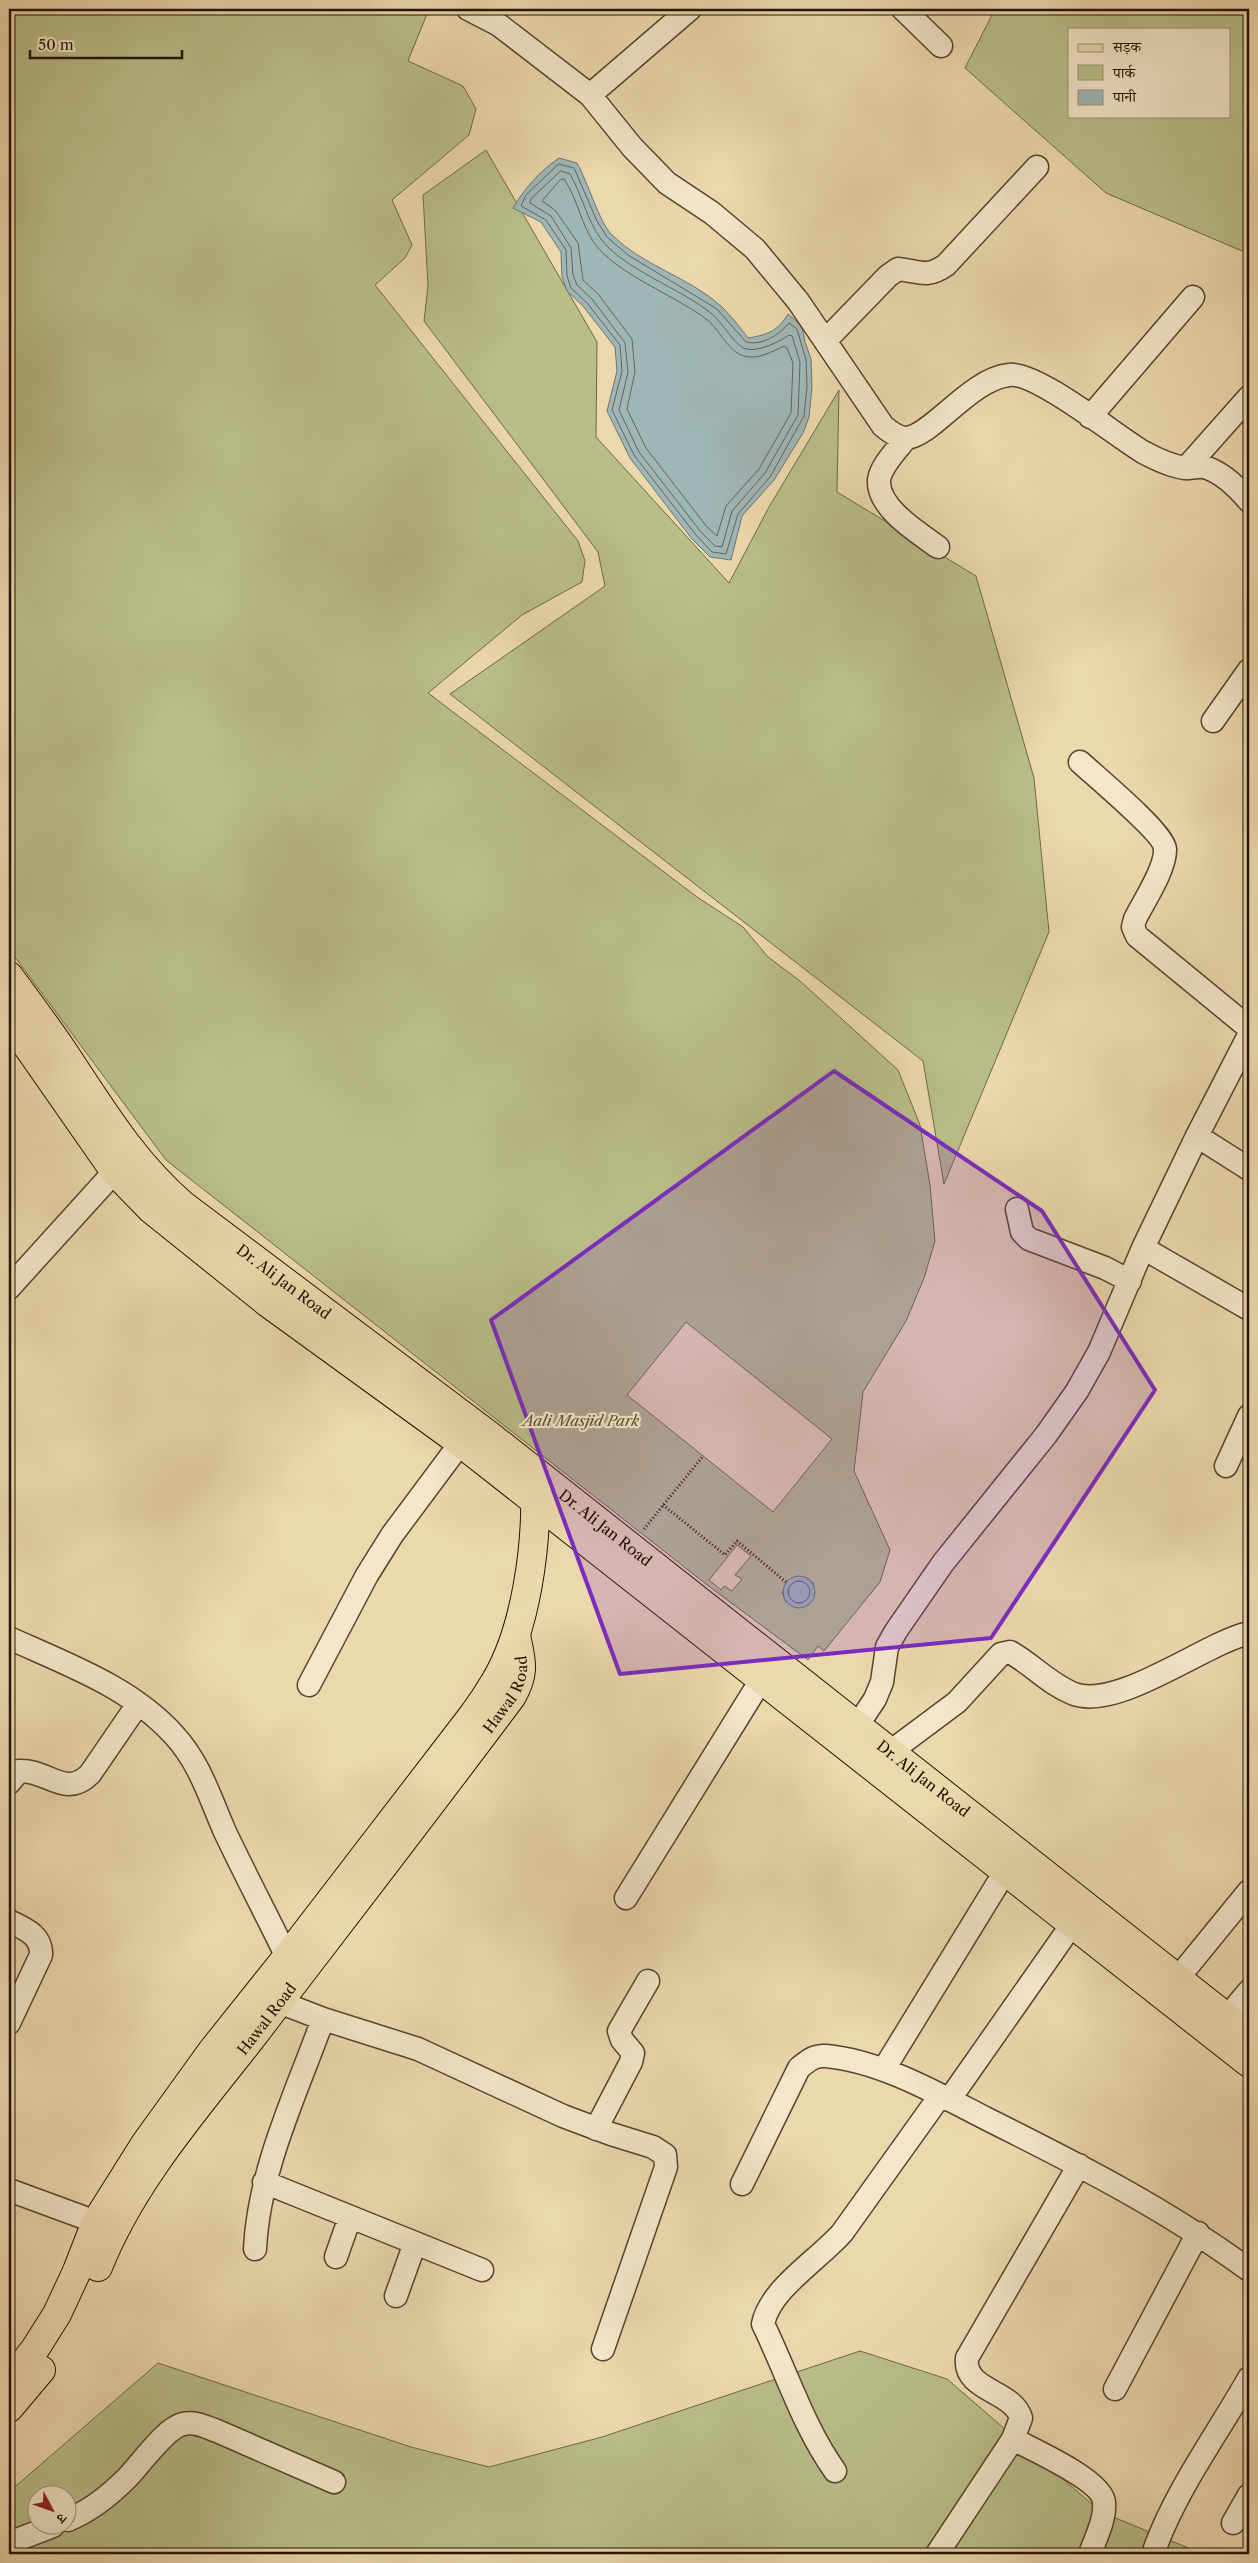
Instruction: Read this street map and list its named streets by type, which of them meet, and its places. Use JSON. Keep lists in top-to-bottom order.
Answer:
{
  "streets": {
    "main road": ["Dr. Ali Jan Road", "Hawal Road"]
  },
  "crossings": [
    ["Dr. Ali Jan Road", "Hawal Road"]
  ],
  "parks": ["Aali Masjid Park"],
  "legend": ["सड़क", "पार्क", "पानी"],
  "scale_bar": "50 m",
  "north": "bottom right"
}
